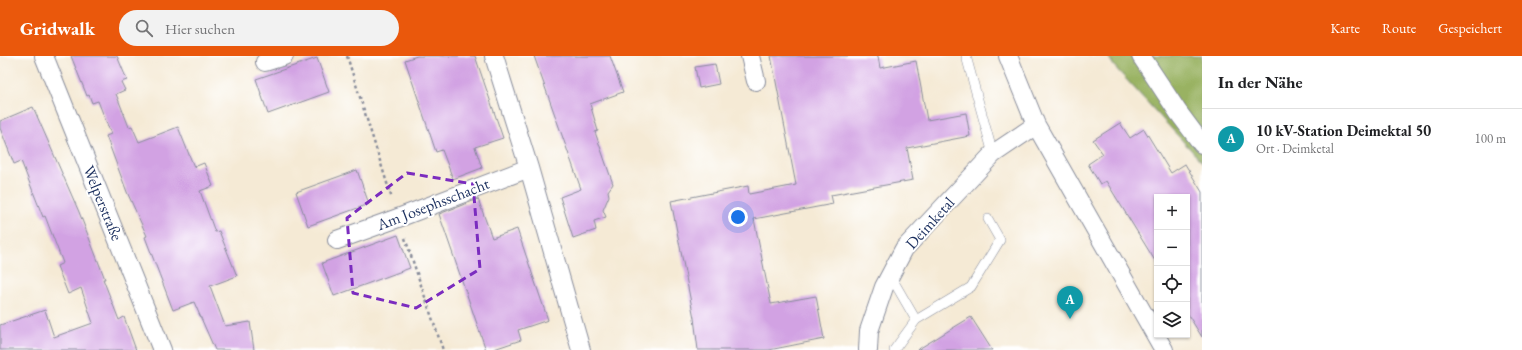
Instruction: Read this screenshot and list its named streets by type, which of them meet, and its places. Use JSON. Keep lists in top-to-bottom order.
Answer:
{
  "streets": {
    "street": ["Welperstraße", "Am Josephsschacht", "Deimketal"]
  },
  "page": {
    "header": "Gridwalk",
    "search": "Hier suchen",
    "nav": ["Karte", "Route", "Gespeichert"],
    "heading": "In der Nähe",
    "list": [
      {
        "mark": "A",
        "name": "10 kV-Station Deimektal 50",
        "note": "Ort · Deimketal",
        "value": "100 m"
      }
    ],
    "map_buttons": ["+", "−"],
    "pins": "A"
  }
}
